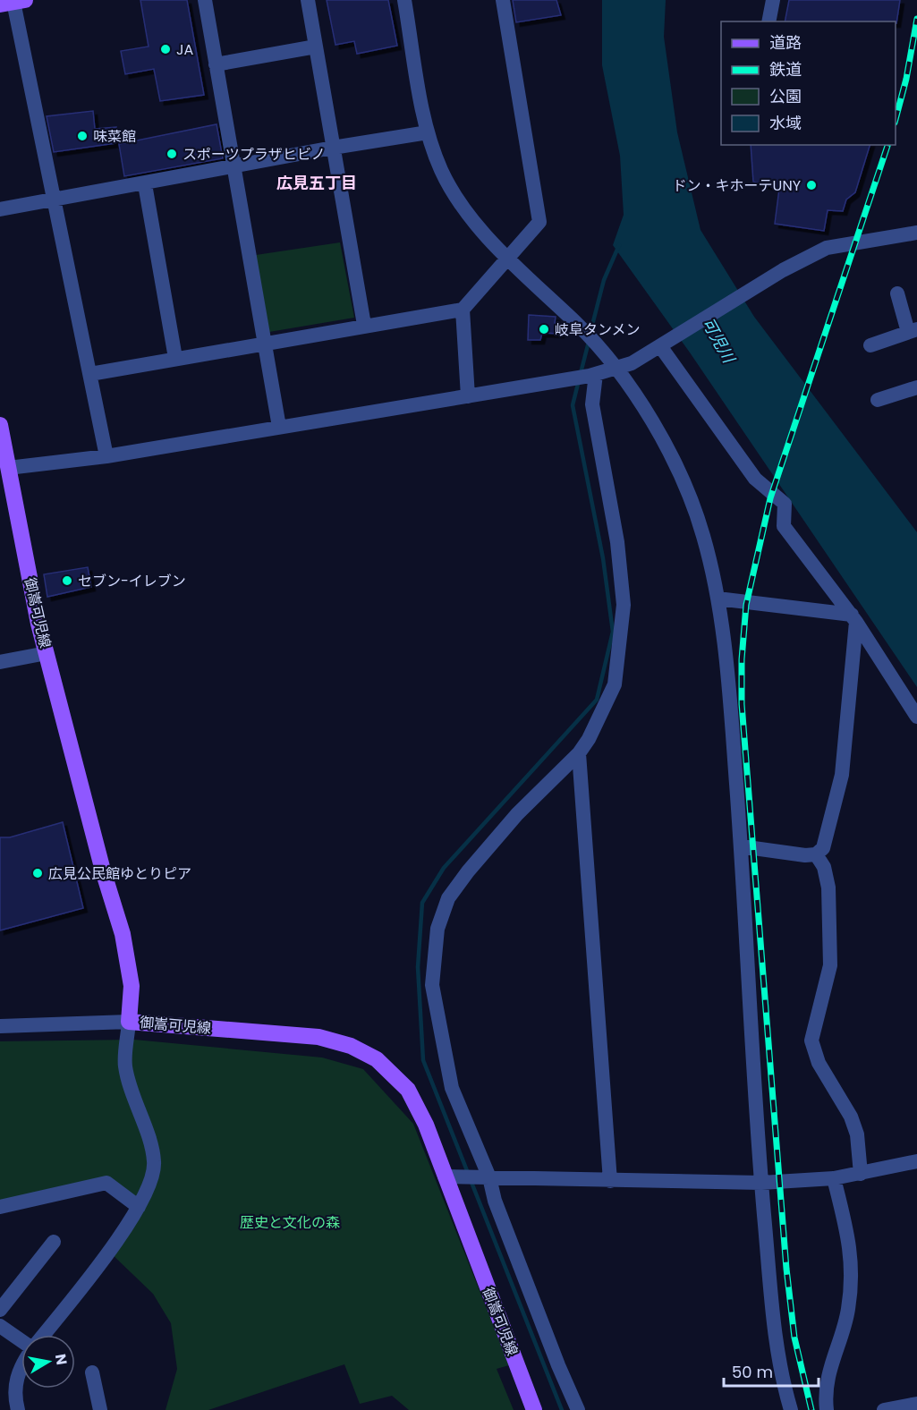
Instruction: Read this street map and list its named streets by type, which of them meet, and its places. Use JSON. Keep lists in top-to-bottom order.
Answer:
{
  "streets": {
    "main road": ["御嵩可児線"]
  },
  "districts": ["広見五丁目"],
  "water": ["可児川"],
  "parks": ["歴史と文化の森"],
  "places": [
    "JA",
    "味菜館",
    "スポーツプラザヒビノ",
    "ドン・キホーテUNY",
    "岐阜タンメン",
    "セブン-イレブン",
    "広見公民館ゆとりピア"
  ],
  "legend": [
    "道路",
    "鉄道",
    "公園",
    "水域"
  ],
  "scale_bar": "50 m",
  "north": "right"
}
